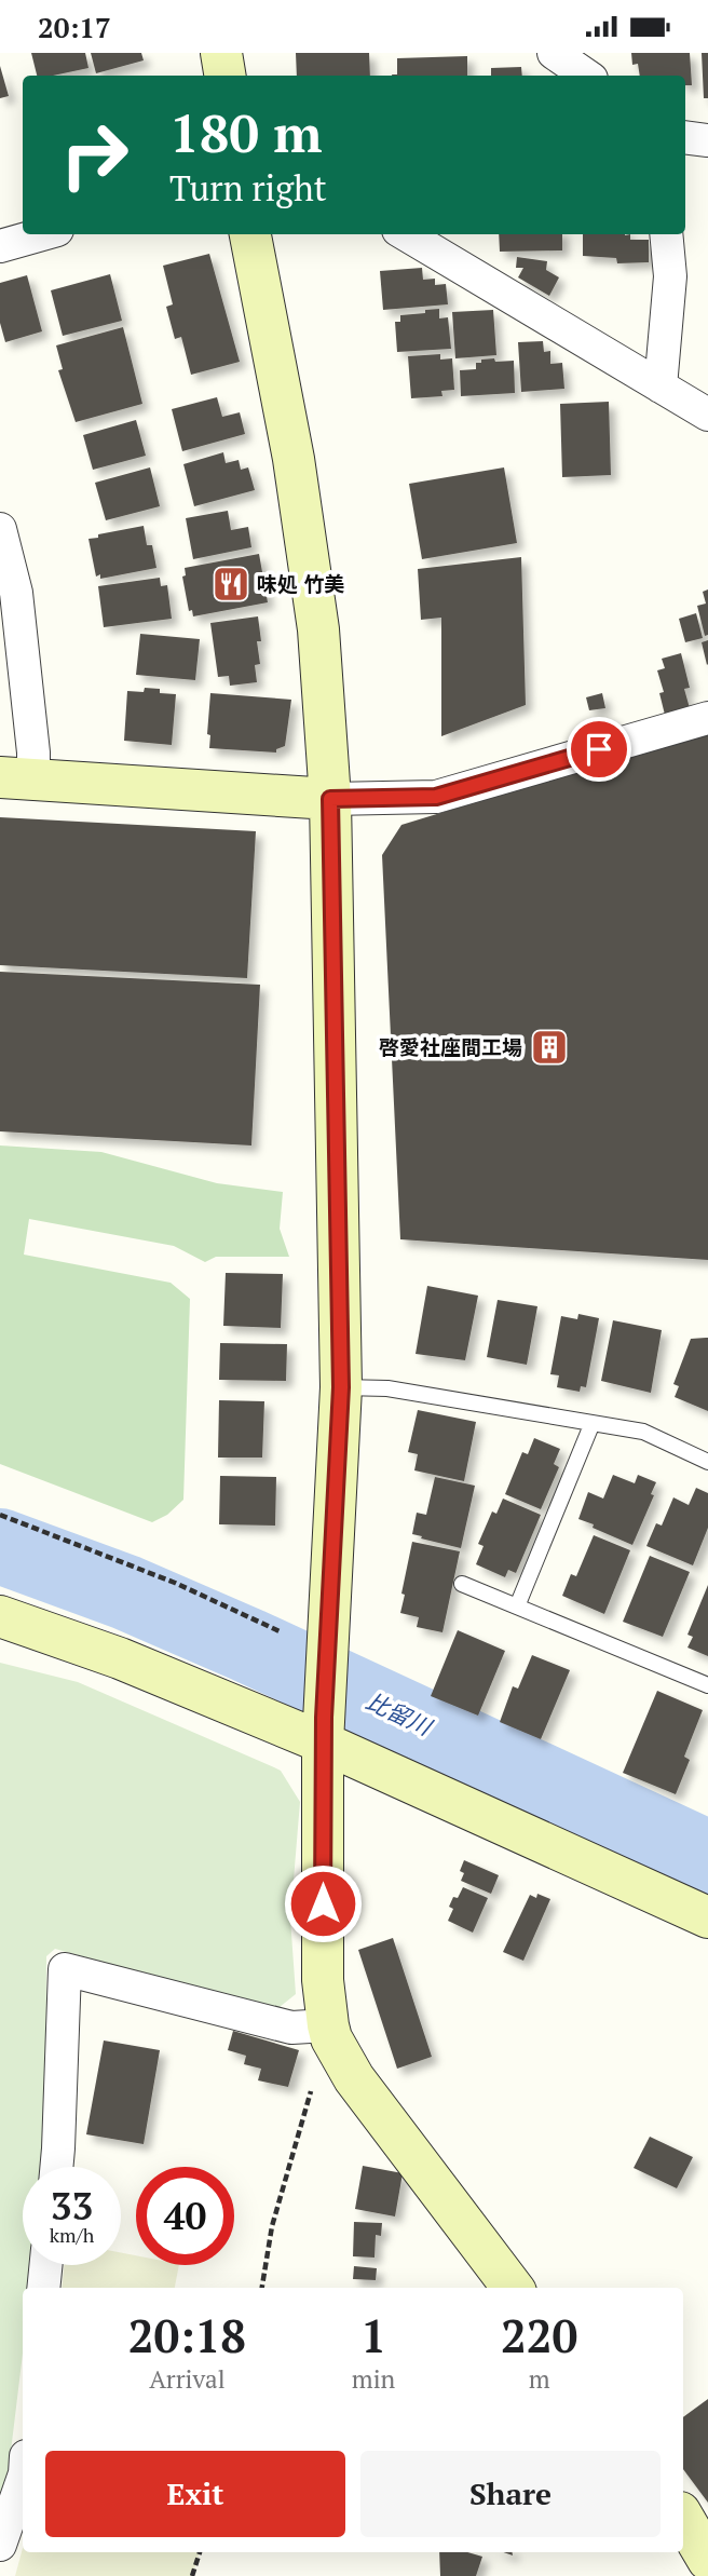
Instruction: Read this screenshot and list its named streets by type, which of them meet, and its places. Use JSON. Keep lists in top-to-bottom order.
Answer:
{
  "water": ["比留川"],
  "places": {
    "restaurant": ["味処 竹美"],
    "building": ["啓愛社座間工場"]
  },
  "page": {
    "status": "20:17",
    "turn": ["180 m", "Turn right"],
    "speed": "33 km/h",
    "limit": "40",
    "eta": [
      "20:18",
      "Arrival",
      "1",
      "min",
      "220",
      "m"
    ],
    "buttons": ["Exit", "Share"]
  }
}
